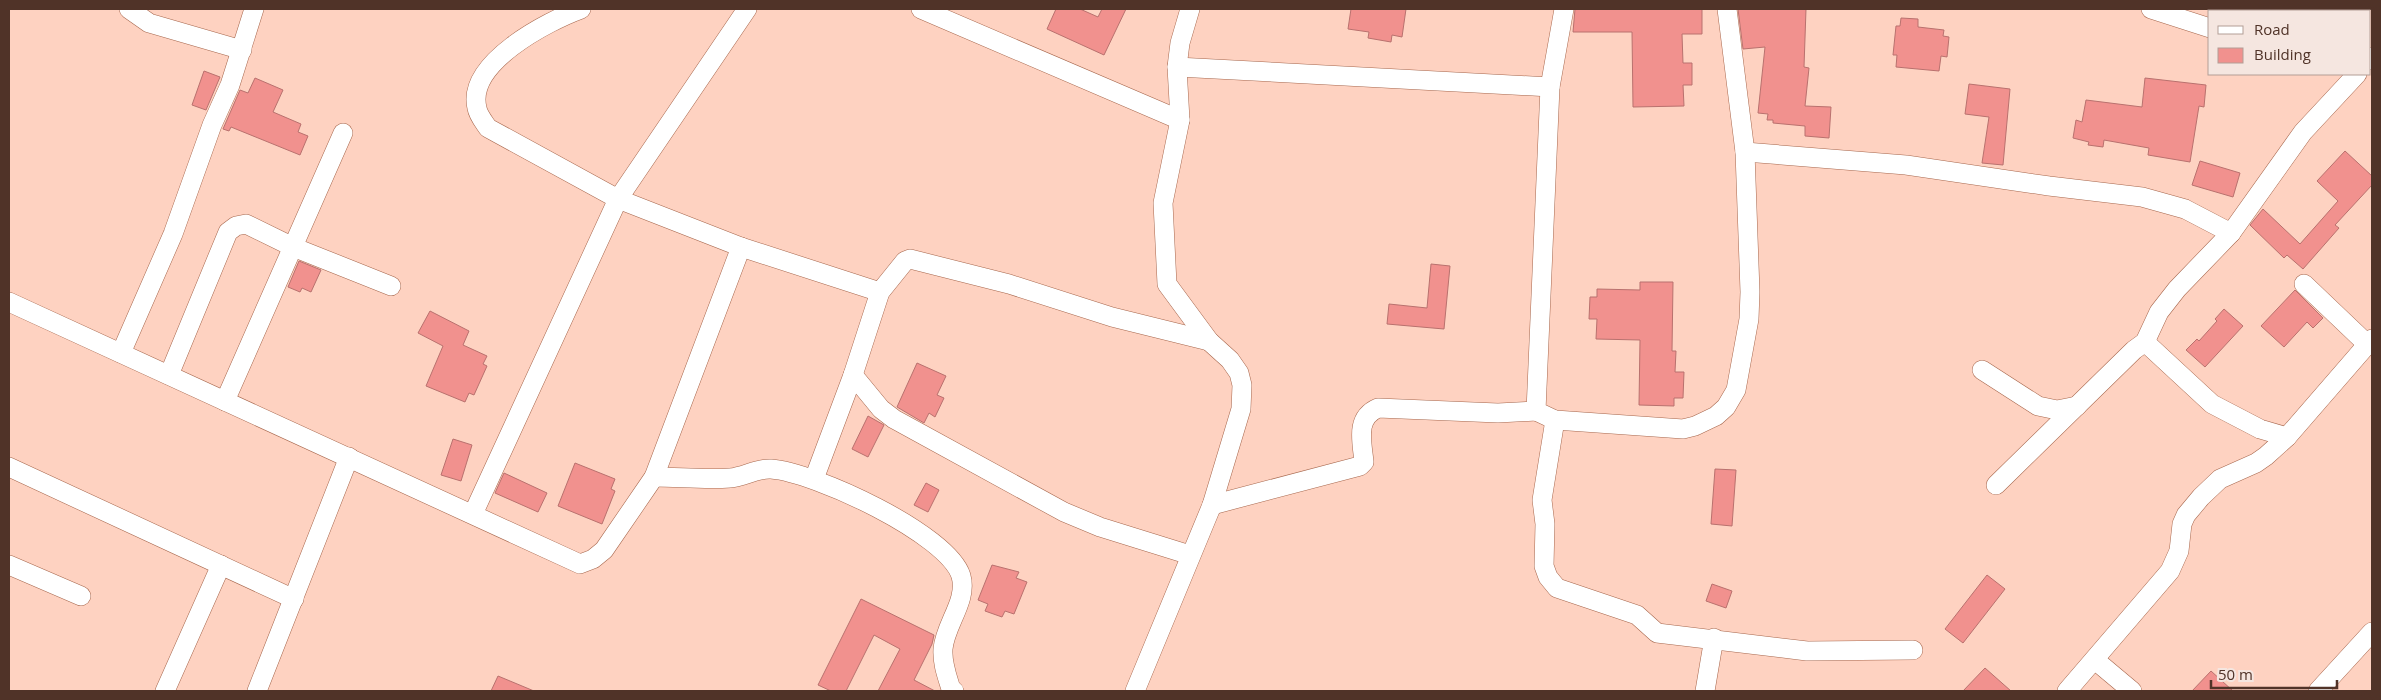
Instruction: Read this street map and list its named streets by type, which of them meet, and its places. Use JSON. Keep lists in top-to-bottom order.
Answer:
{
  "legend": ["Road", "Building"],
  "scale_bar": "50 m"
}
